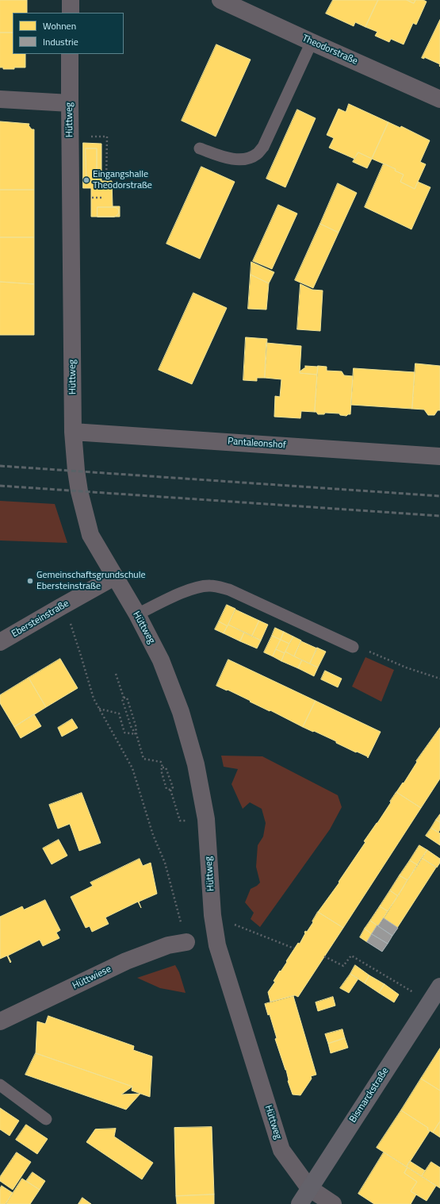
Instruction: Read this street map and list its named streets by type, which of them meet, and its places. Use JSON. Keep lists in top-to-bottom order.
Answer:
{
  "streets": {
    "main road": ["Bismarckstraße"],
    "street": [
      "Theodorstraße",
      "Hüttweg",
      "Pantaleonshof",
      "Ebersteinstraße",
      "Hüttwiese"
    ]
  },
  "crossings": [
    ["Hüttweg", "Pantaleonshof"],
    ["Hüttweg", "Ebersteinstraße"],
    ["Hüttweg", "Bismarckstraße"]
  ],
  "places": ["Eingangshalle Theodorstraße", "Gemeinschaftsgrundschule Ebersteinstraße"],
  "legend": ["Wohnen", "Industrie"]
}
